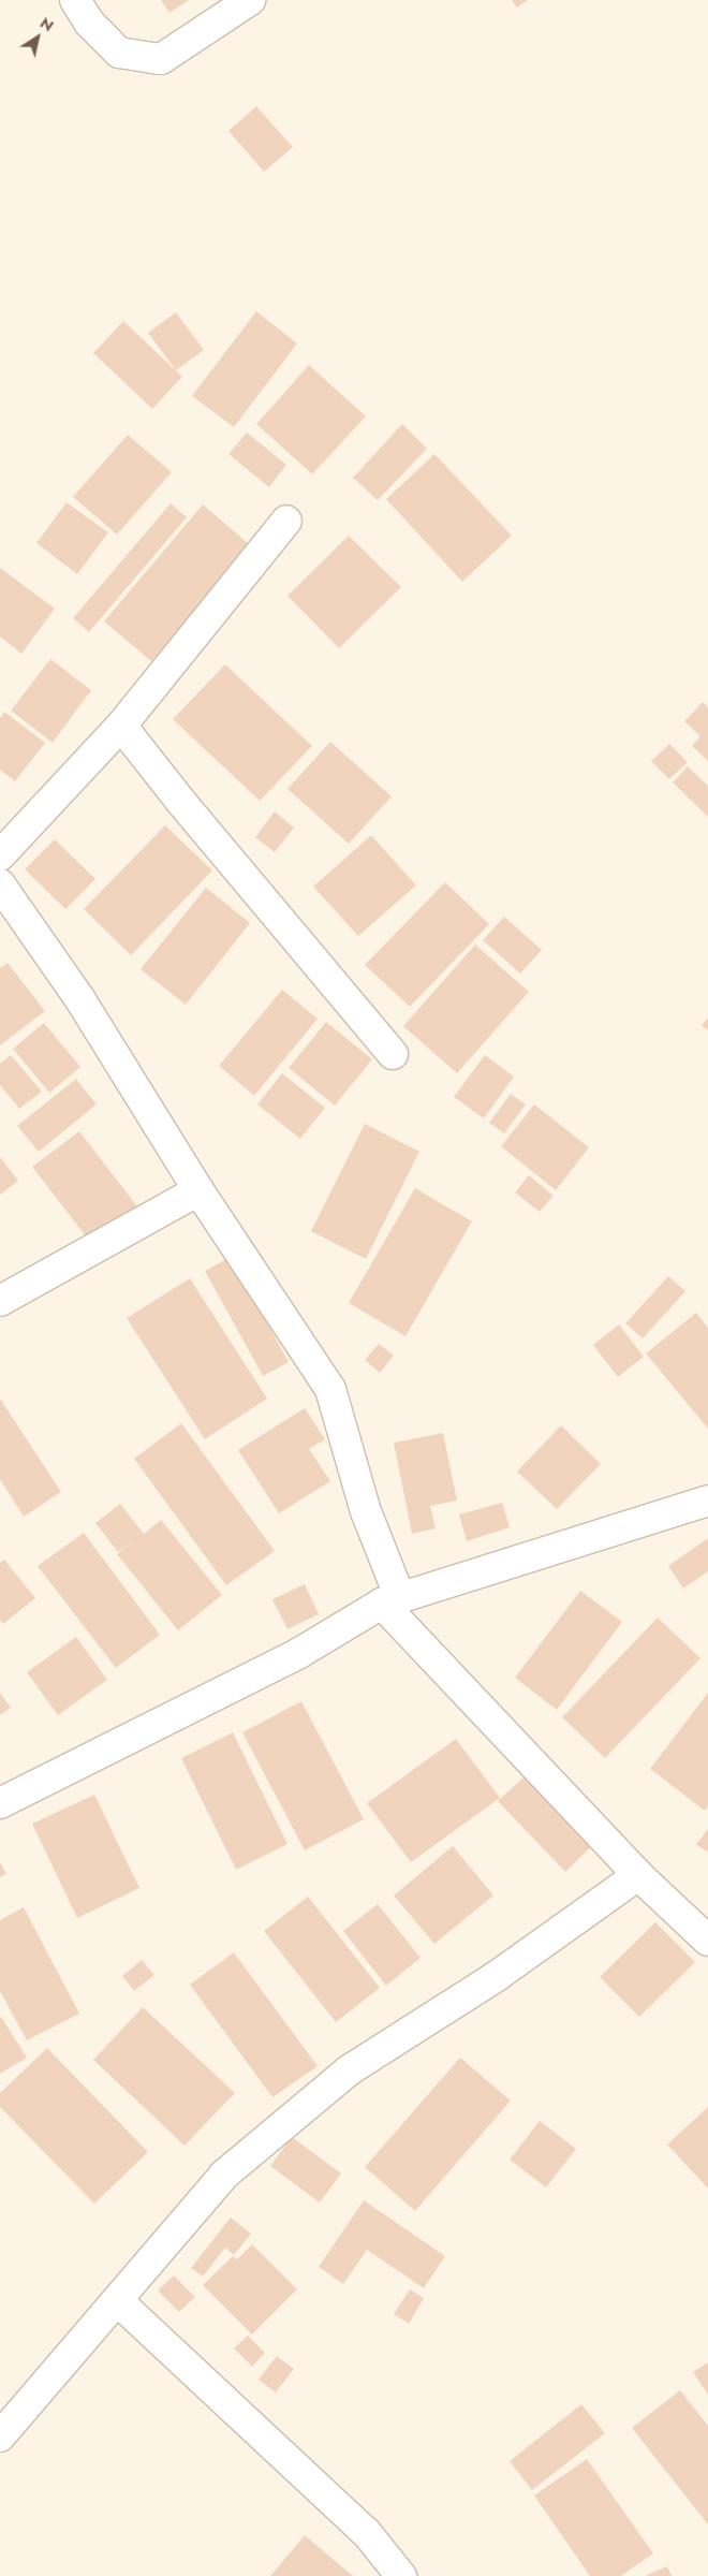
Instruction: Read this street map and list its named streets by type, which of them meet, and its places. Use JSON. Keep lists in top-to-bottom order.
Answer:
{
  "north": "top right"
}
